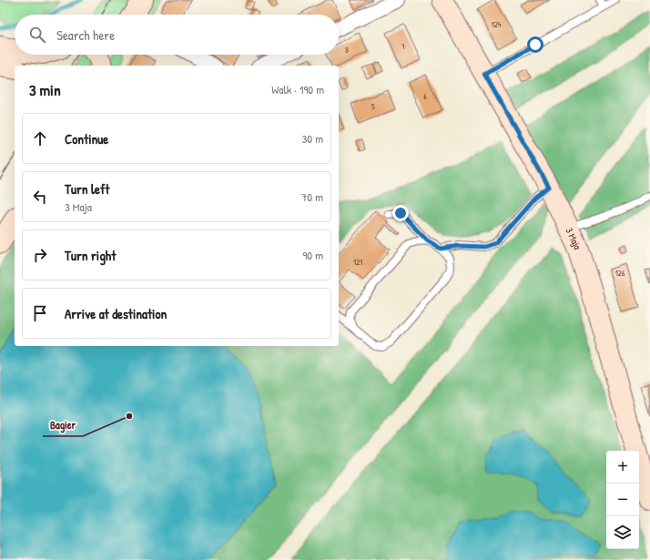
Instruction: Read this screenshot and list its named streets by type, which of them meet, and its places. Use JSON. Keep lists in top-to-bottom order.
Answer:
{
  "streets": {
    "main road": ["3 Maja"]
  },
  "places": ["Bagier"],
  "house_numbers": [
    "124",
    "7",
    "8",
    "6",
    "5",
    "121",
    "126"
  ],
  "page": {
    "search": "Search here",
    "heading": ["3 min", "Walk · 190 m"],
    "list": [
      ["Continue", "30 m"],
      ["Turn left", "3 Maja", "70 m"],
      ["Turn right", "90 m"],
      "Arrive at destination"
    ],
    "map_buttons": ["+", "−"]
  }
}
